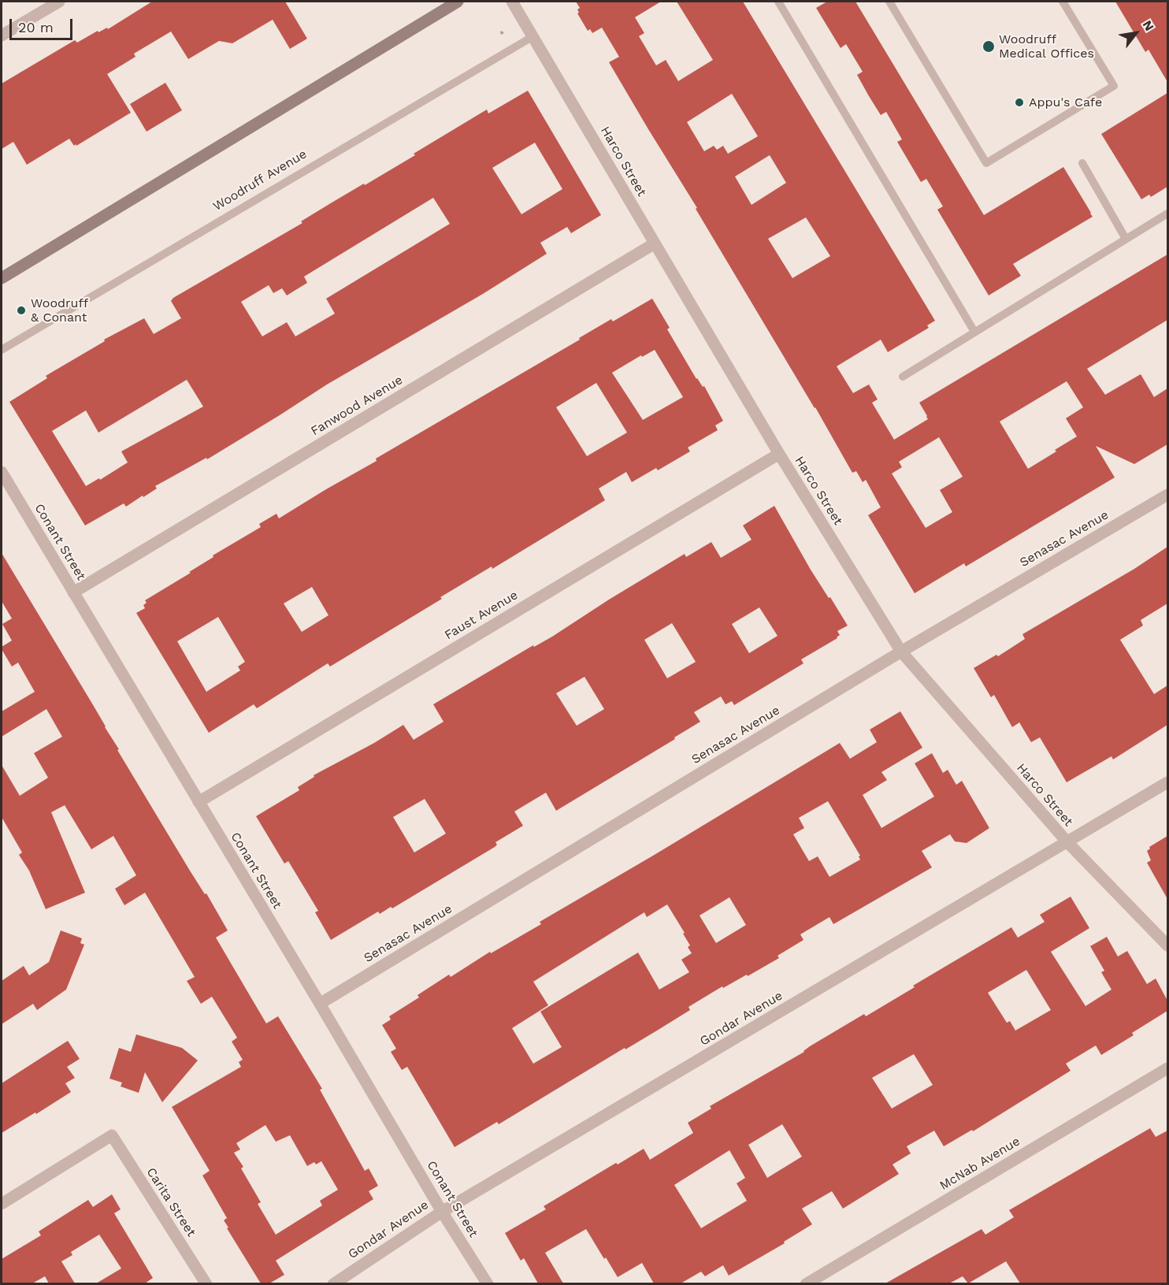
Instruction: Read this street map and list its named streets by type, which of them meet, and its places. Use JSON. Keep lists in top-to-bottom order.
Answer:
{
  "streets": {
    "street": [
      "Harco Street",
      "Fanwood Avenue",
      "Senasac Avenue",
      "Conant Street",
      "Faust Avenue",
      "Gondar Avenue",
      "McNab Avenue",
      "Carita Street"
    ],
    "lane": ["Woodruff Avenue"]
  },
  "crossings": [
    ["Harco Street", "Woodruff Avenue"],
    ["Harco Street", "Fanwood Avenue"],
    ["Harco Street", "Senasac Avenue"],
    ["Harco Street", "Faust Avenue"],
    ["Harco Street", "Gondar Avenue"],
    ["Fanwood Avenue", "Conant Street"],
    ["Senasac Avenue", "Conant Street"],
    ["Conant Street", "Faust Avenue"],
    ["Conant Street", "Gondar Avenue"]
  ],
  "places": ["Woodruff Medical Offices", "Appu's Cafe", "Woodruff & Conant"],
  "scale_bar": "20 m",
  "north": "top right"
}
